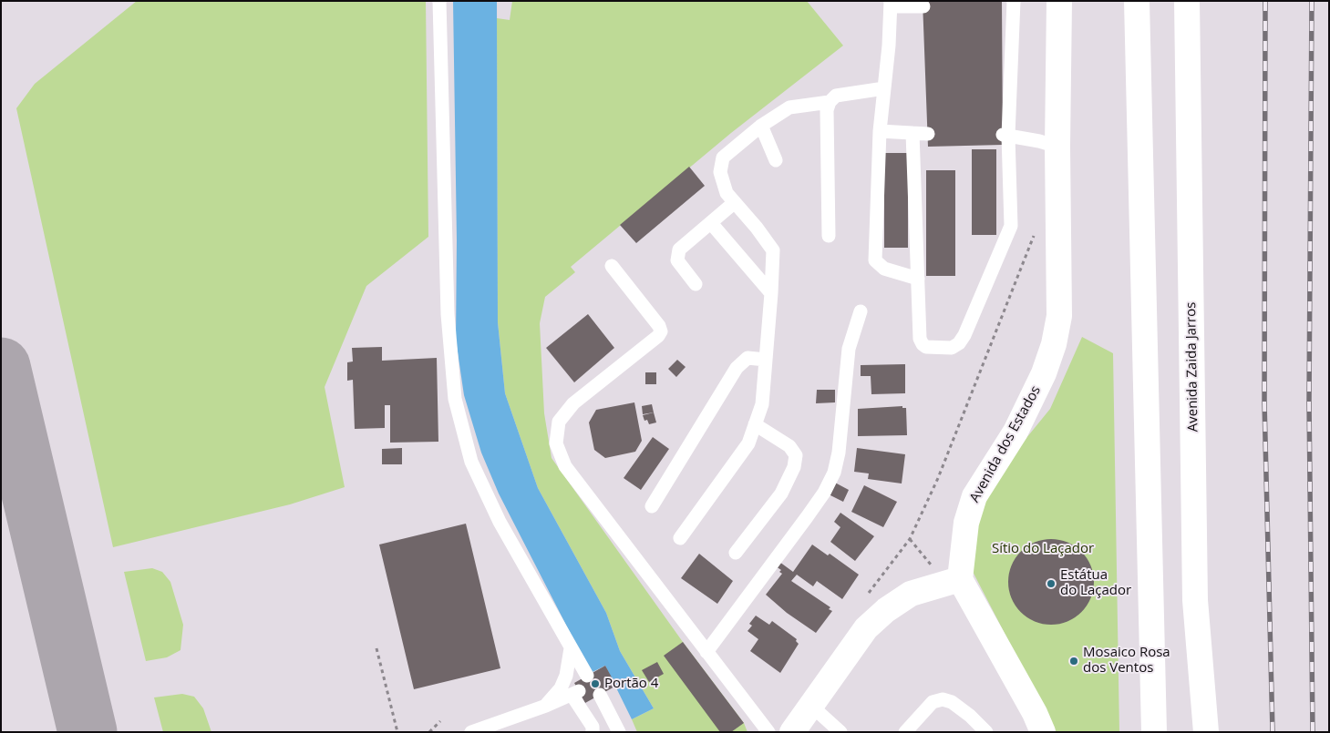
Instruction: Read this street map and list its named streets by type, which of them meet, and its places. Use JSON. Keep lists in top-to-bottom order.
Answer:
{
  "streets": {
    "main road": ["Avenida Zaida Jarros", "Avenida dos Estados"]
  },
  "parks": ["Sítio do Laçador"],
  "places": ["Estátua do Laçador", "Mosaico Rosa dos Ventos", "Portão 4"]
}
